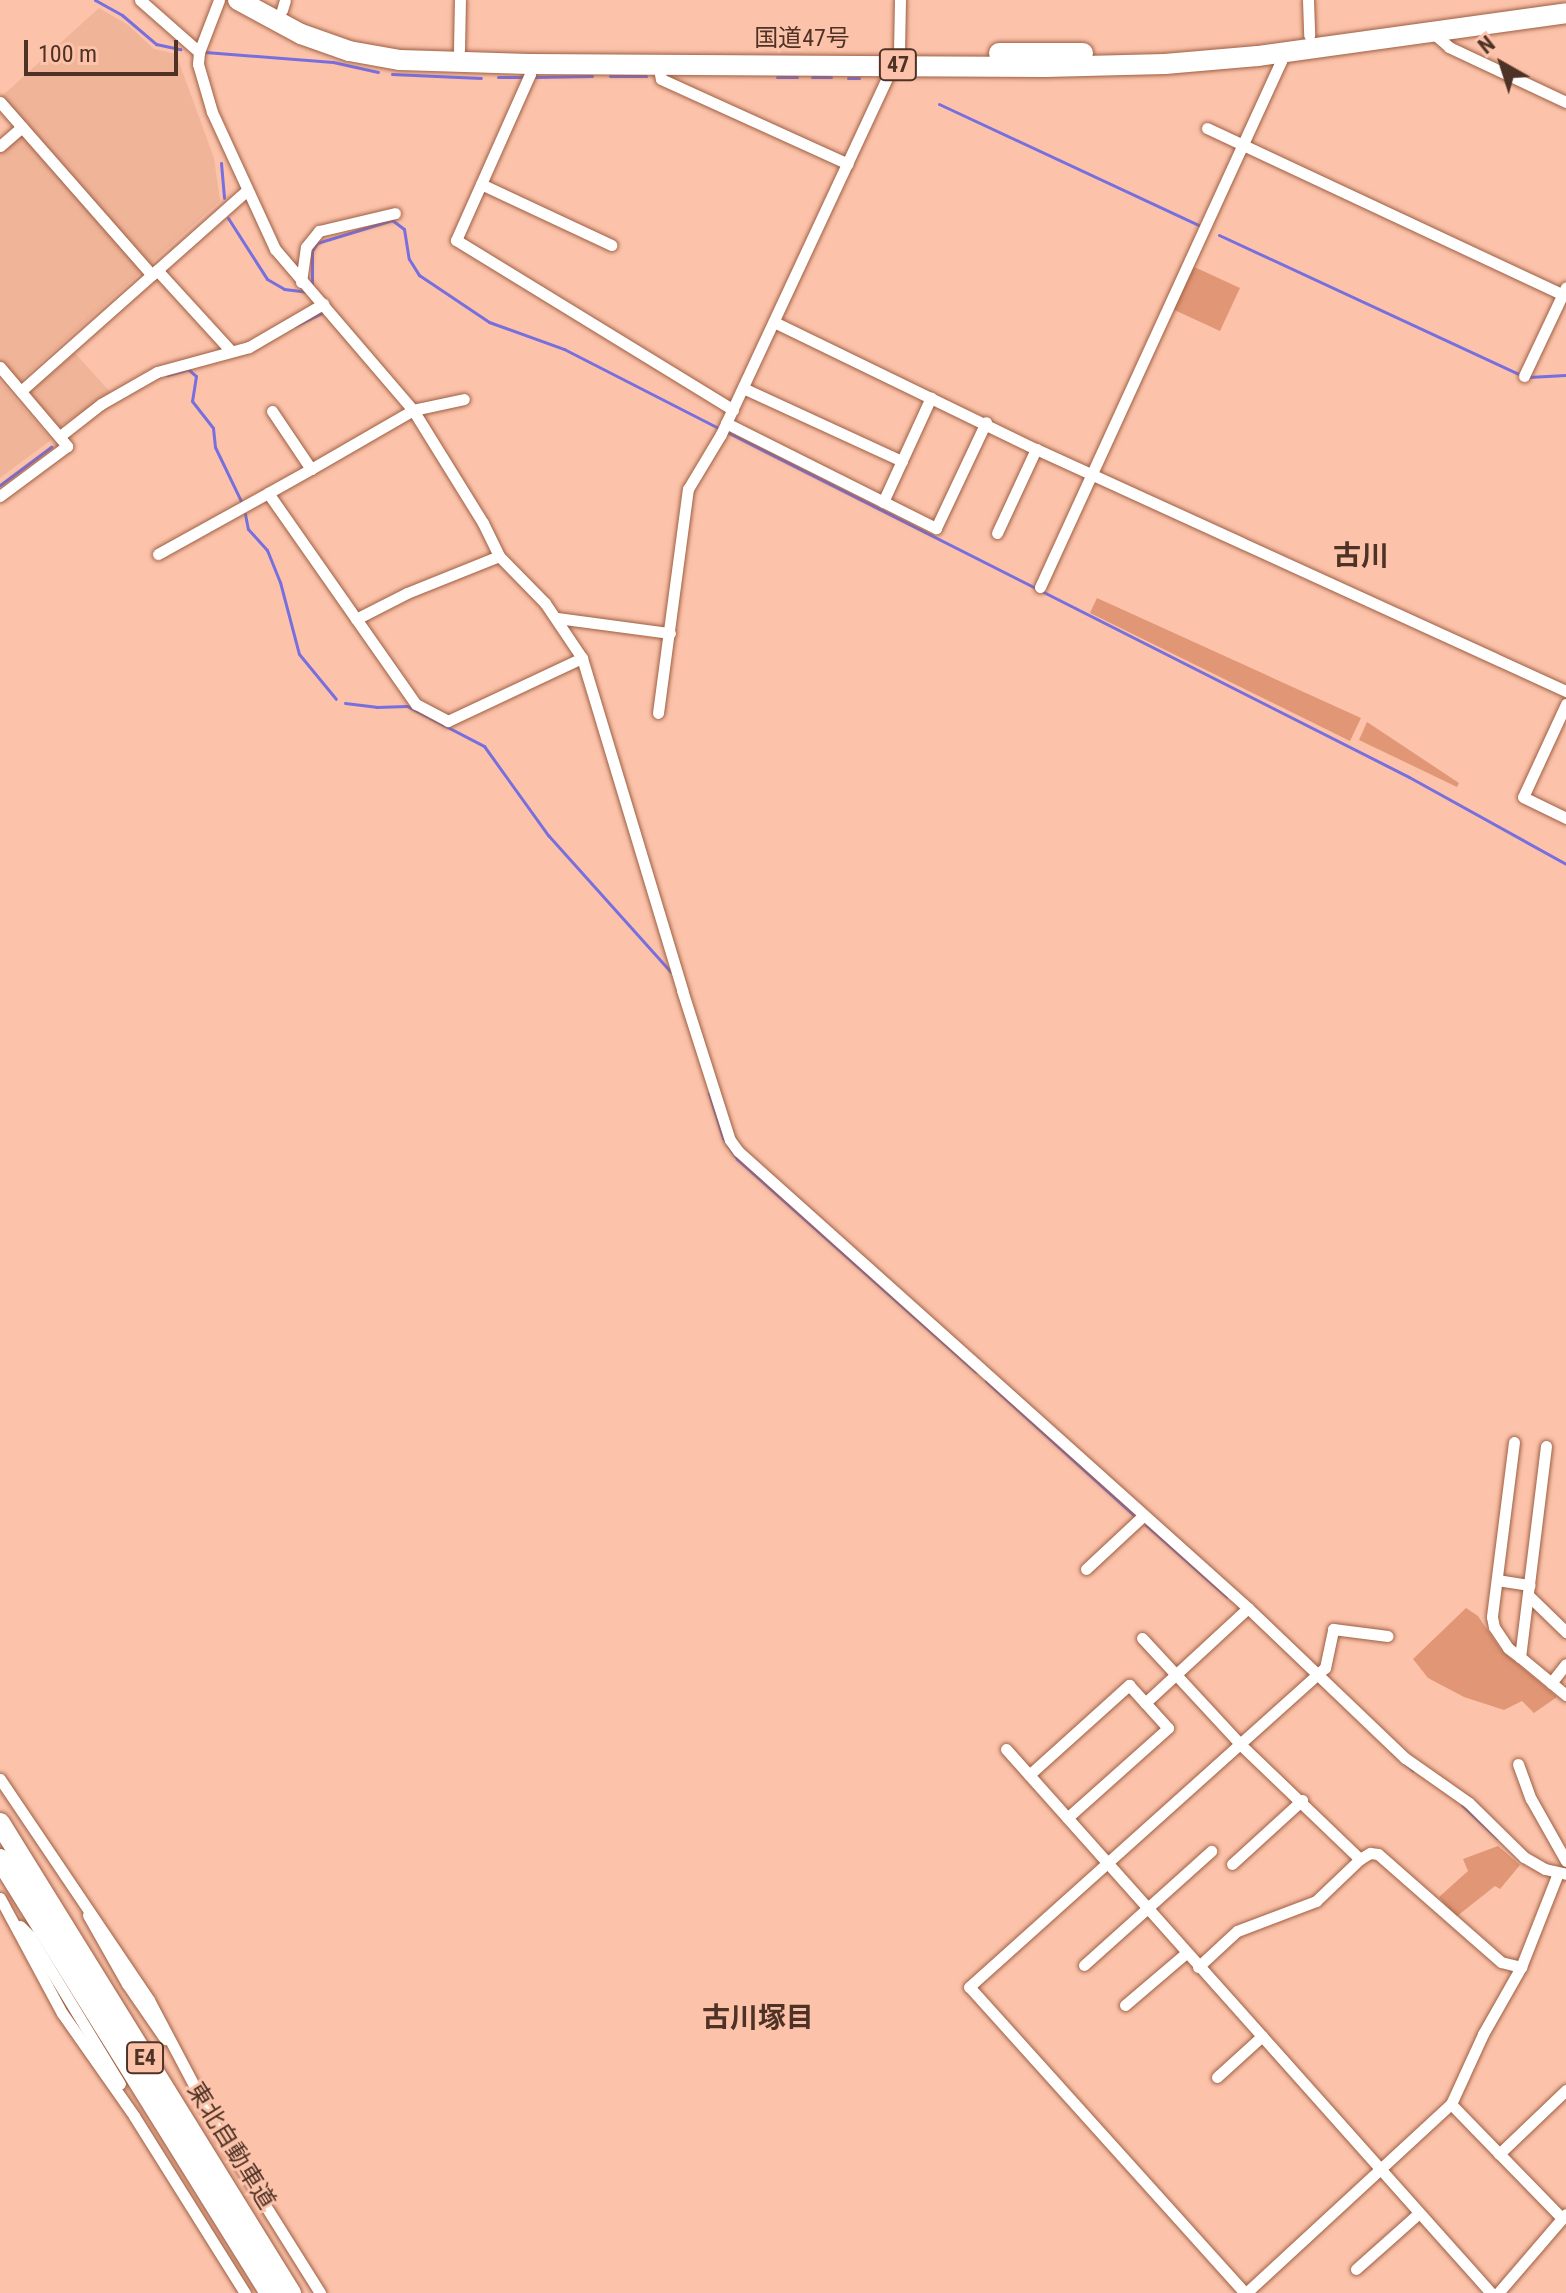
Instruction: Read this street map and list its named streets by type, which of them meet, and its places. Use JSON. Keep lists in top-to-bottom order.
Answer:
{
  "streets": {
    "highway": [
      "国道47号",
      "47",
      "E4",
      "東北自動車道"
    ]
  },
  "districts": ["古川", "古川塚目"],
  "scale_bar": "100 m",
  "north": "top left"
}
